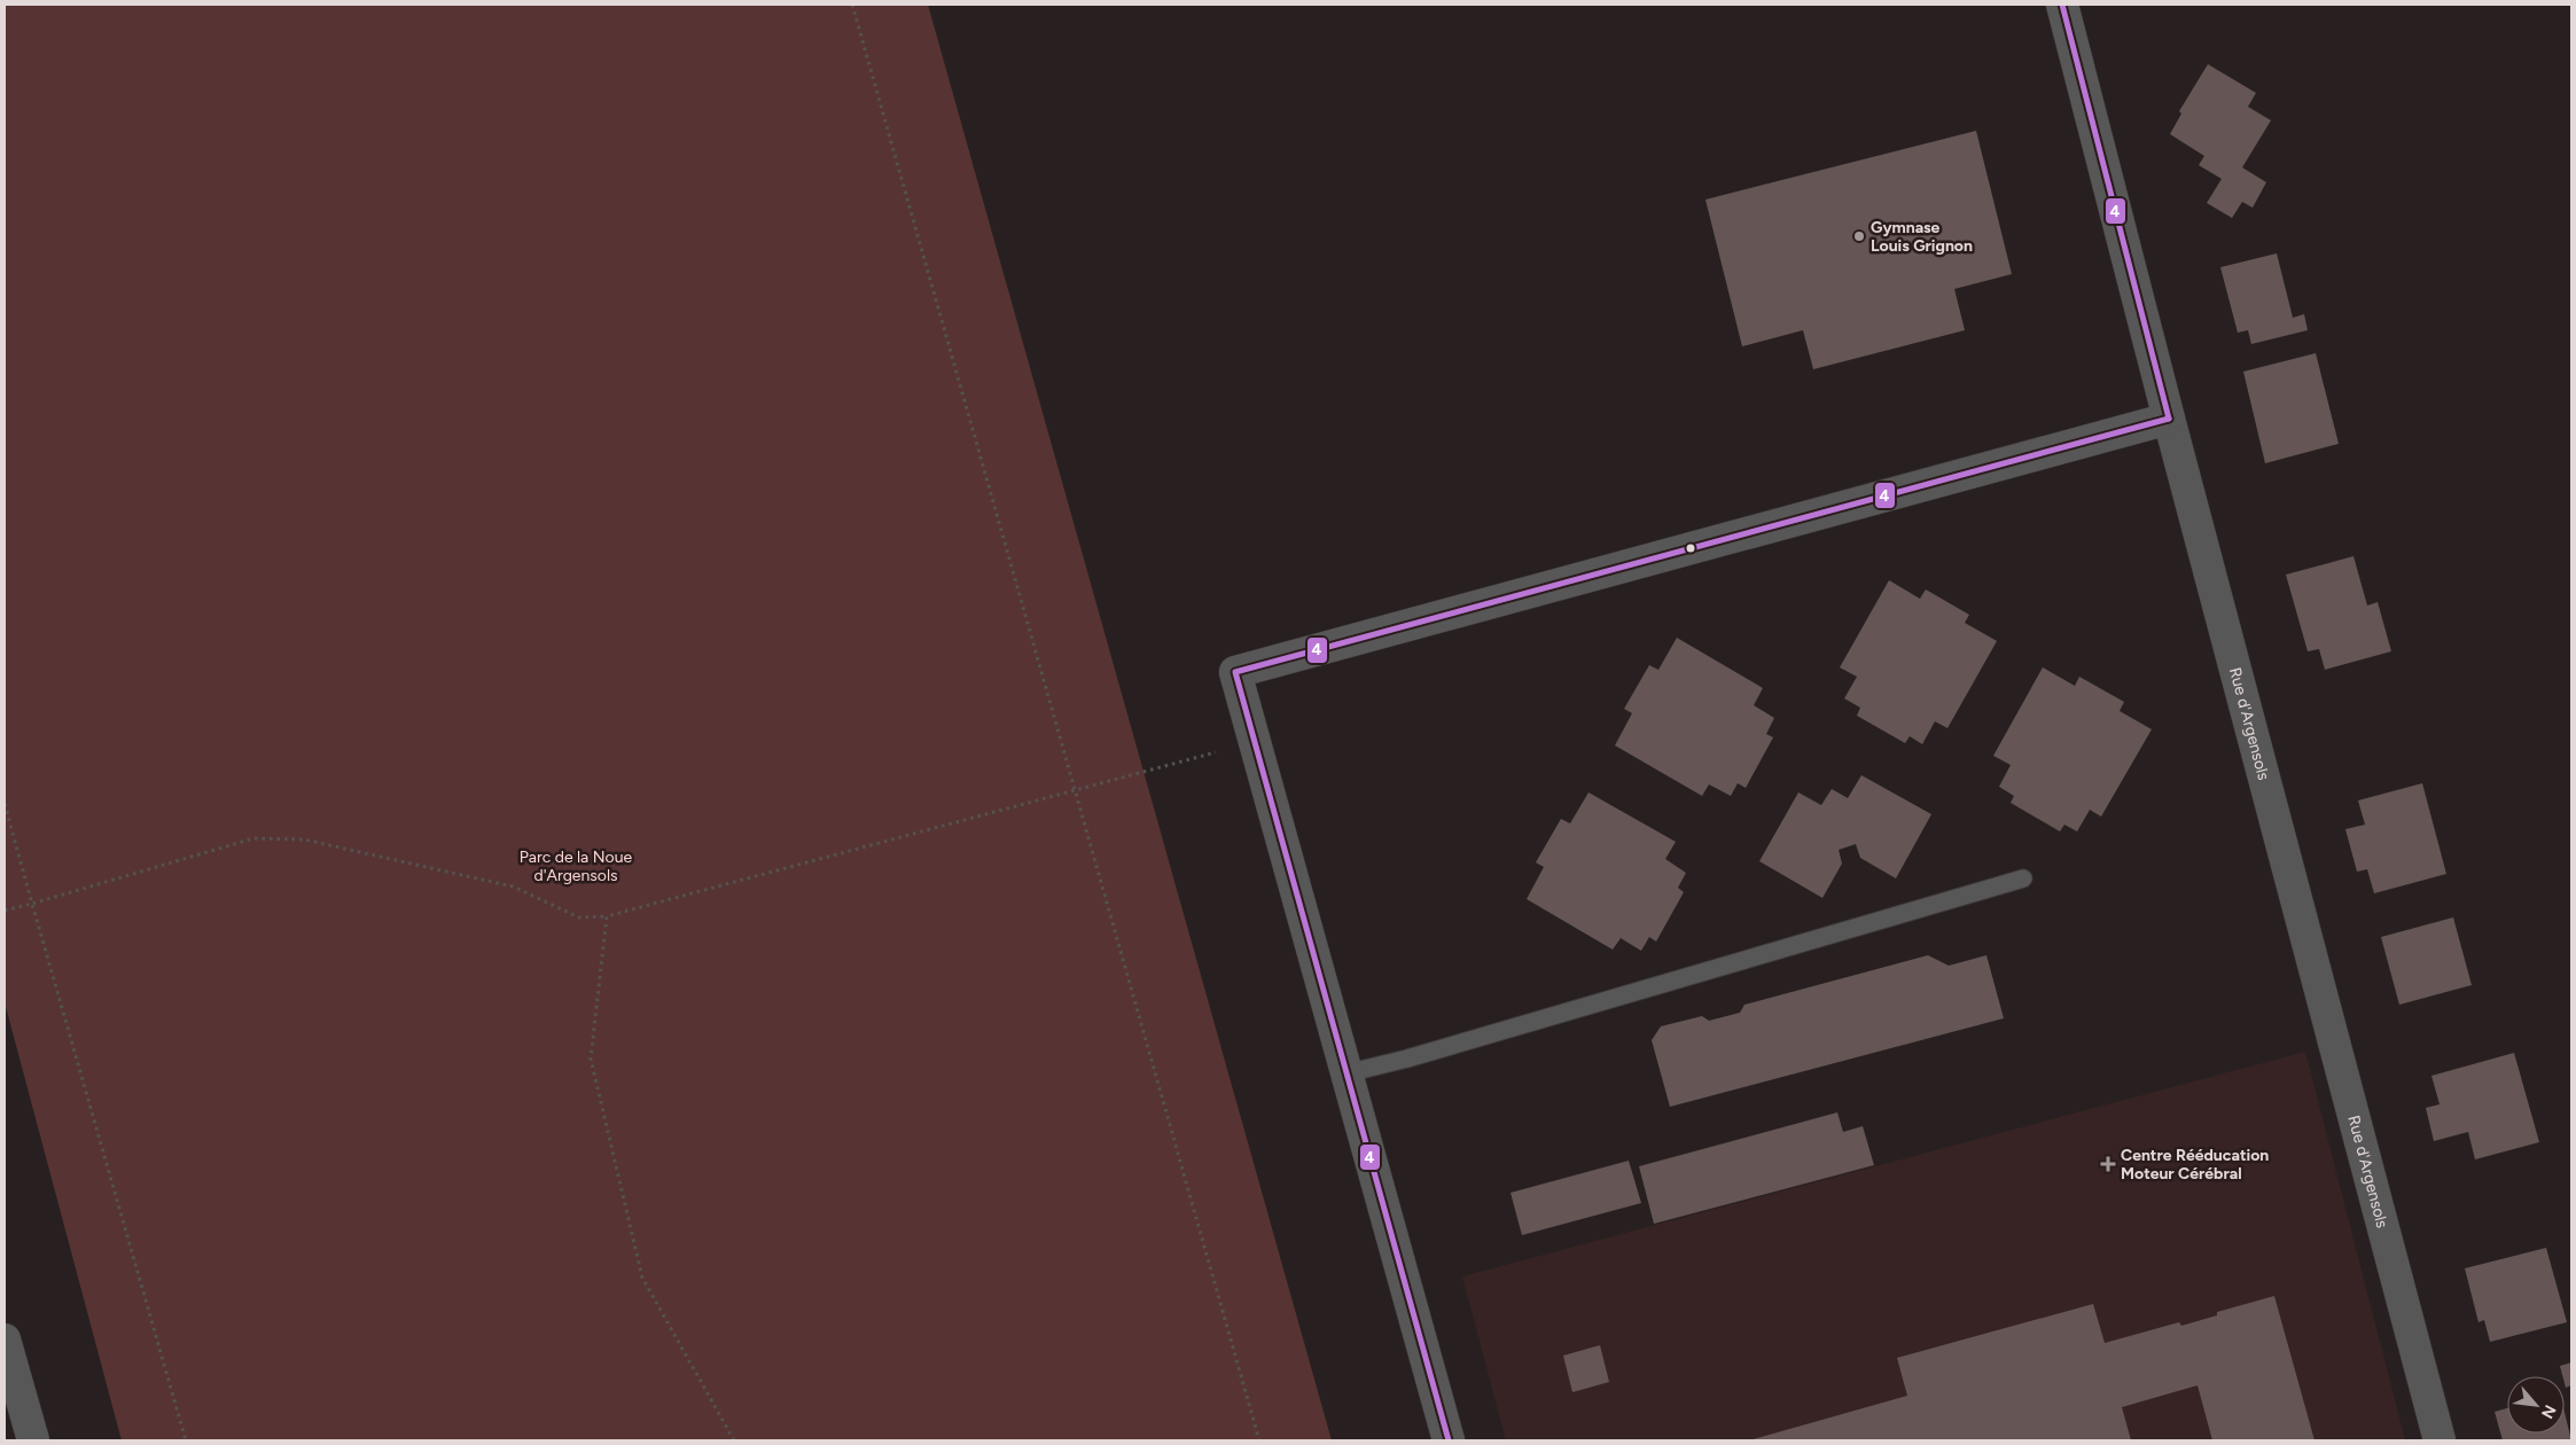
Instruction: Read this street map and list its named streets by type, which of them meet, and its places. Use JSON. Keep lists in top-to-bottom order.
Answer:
{
  "streets": {
    "street": ["Rue d'Argensols"]
  },
  "parks": ["Parc de la Noue d'Argensols"],
  "places": {
    "other": ["Gymnase Louis Grignon"],
    "health": ["Centre Rééducation Moteur Cérébral"]
  },
  "lines": ["transit line 4"],
  "north": "bottom right"
}
